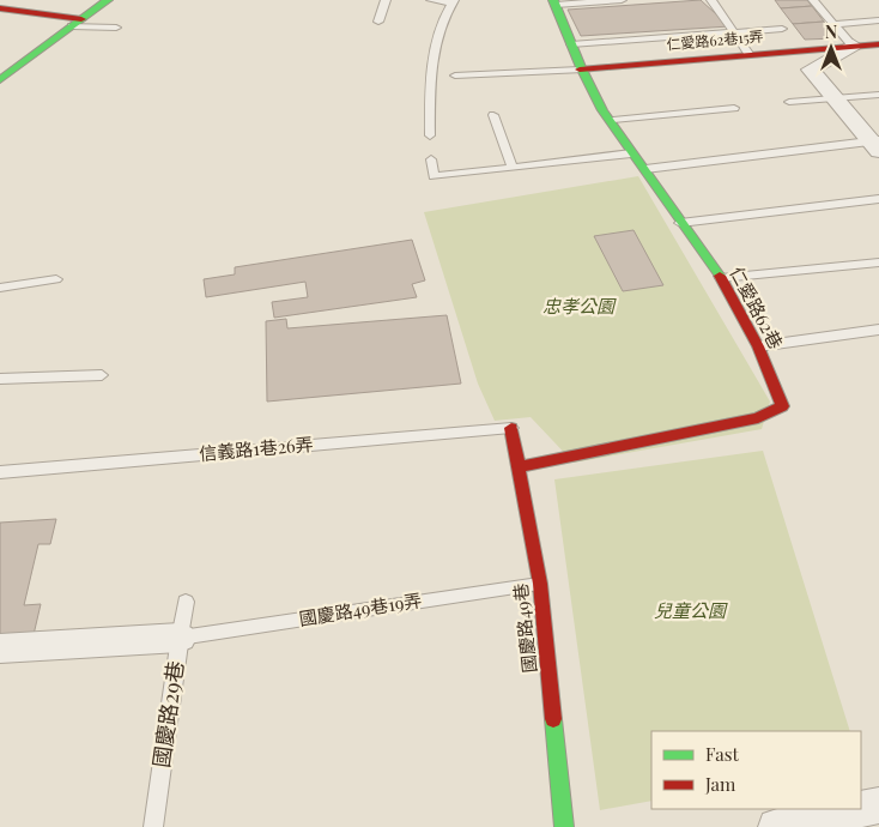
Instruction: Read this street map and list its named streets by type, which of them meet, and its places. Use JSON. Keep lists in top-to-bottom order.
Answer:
{
  "streets": {
    "street": ["仁愛路62巷15弄", "仁愛路62巷", "國慶路49巷"],
    "lane": ["信義路1巷26弄", "國慶路49巷19弄", "國慶路29巷"]
  },
  "crossings": [
    ["仁愛路62巷15弄", "仁愛路62巷"],
    ["仁愛路62巷", "國慶路49巷"],
    ["信義路1巷26弄", "國慶路49巷"],
    ["國慶路49巷19弄", "國慶路49巷"],
    ["國慶路49巷19弄", "國慶路29巷"]
  ],
  "parks": ["忠孝公園", "兒童公園"],
  "legend": ["Fast", "Jam"],
  "north": "top"
}
